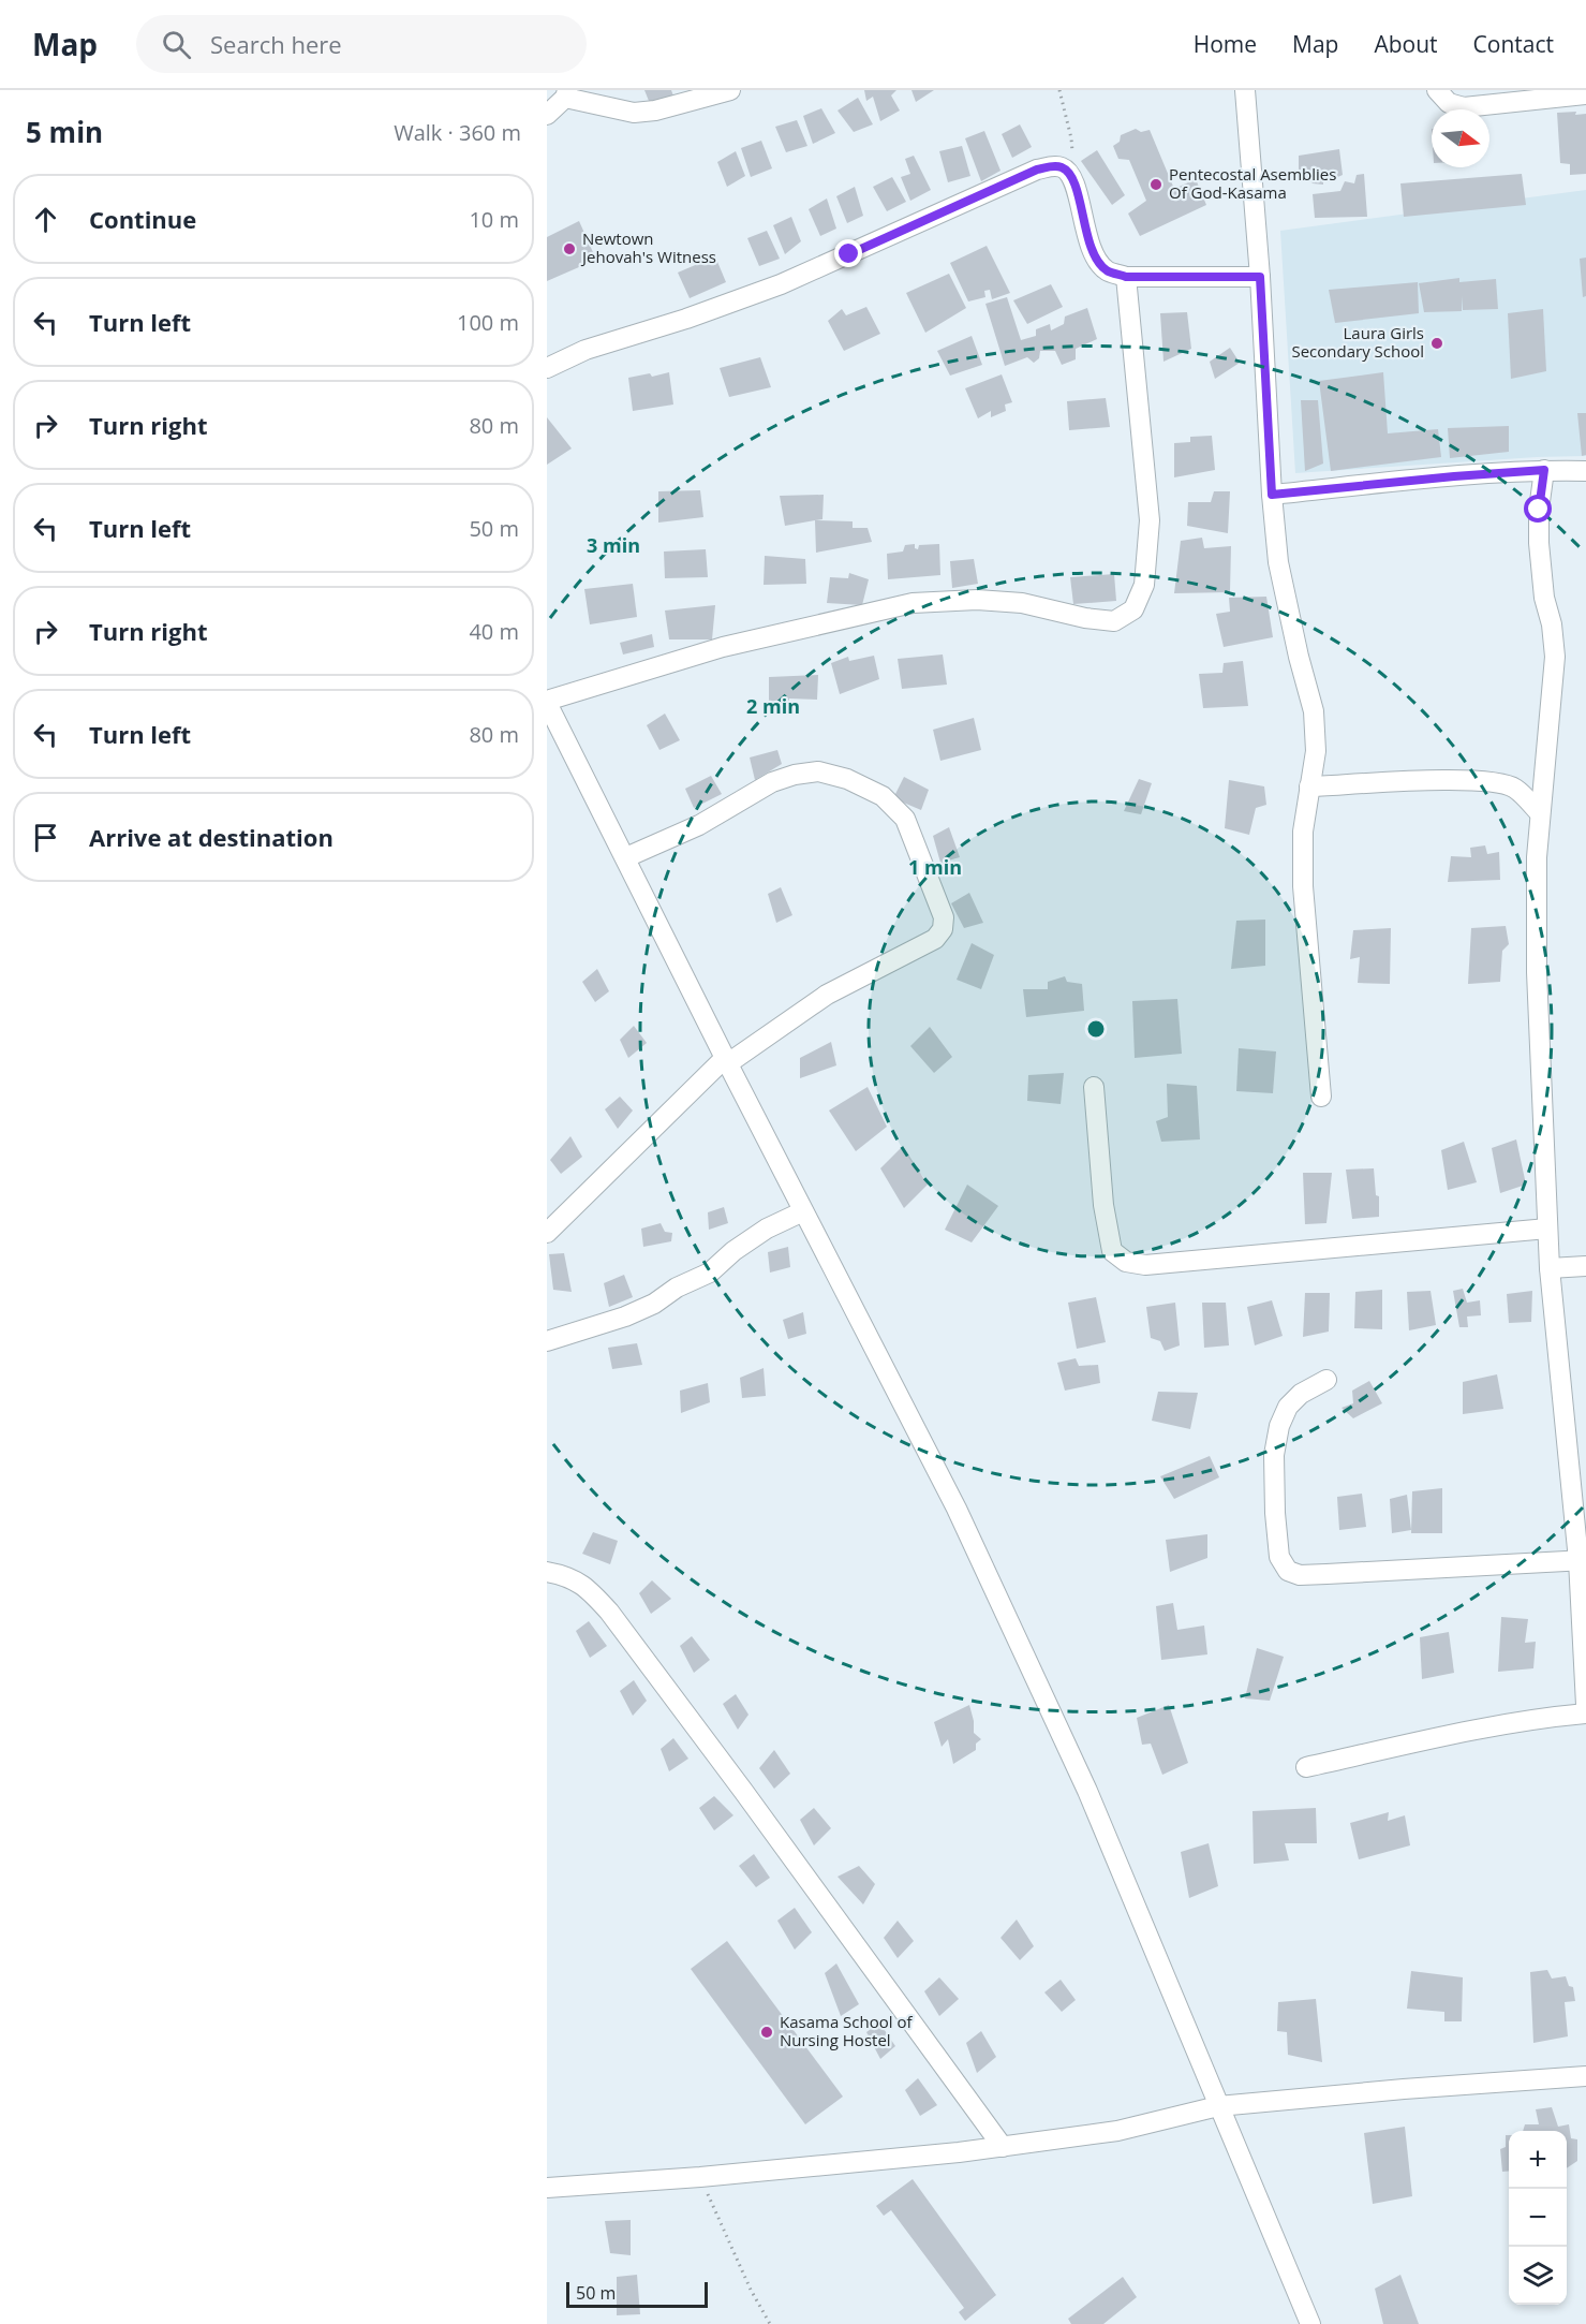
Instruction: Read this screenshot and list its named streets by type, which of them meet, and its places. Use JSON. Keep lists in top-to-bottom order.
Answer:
{
  "places": [
    "Pentecostal Asemblies Of God-Kasama",
    "Newtown Jehovah's Witness",
    "Laura Girls Secondary School",
    "Kasama School of Nursing Hostel"
  ],
  "scale_bar": "50 m",
  "north": "right",
  "page": {
    "header": "Map",
    "search": "Search here",
    "nav": [
      "Home",
      "Map",
      "About",
      "Contact"
    ],
    "heading": ["5 min", "Walk · 360 m"],
    "list": [
      ["Continue", "10 m"],
      ["Turn left", "100 m"],
      ["Turn right", "80 m"],
      ["Turn left", "50 m"],
      ["Turn right", "40 m"],
      ["Turn left", "80 m"],
      "Arrive at destination"
    ],
    "map_buttons": ["+", "−"],
    "scale": "50 m"
  },
  "rings": ["3 min", "2 min", "1 min"]
}
